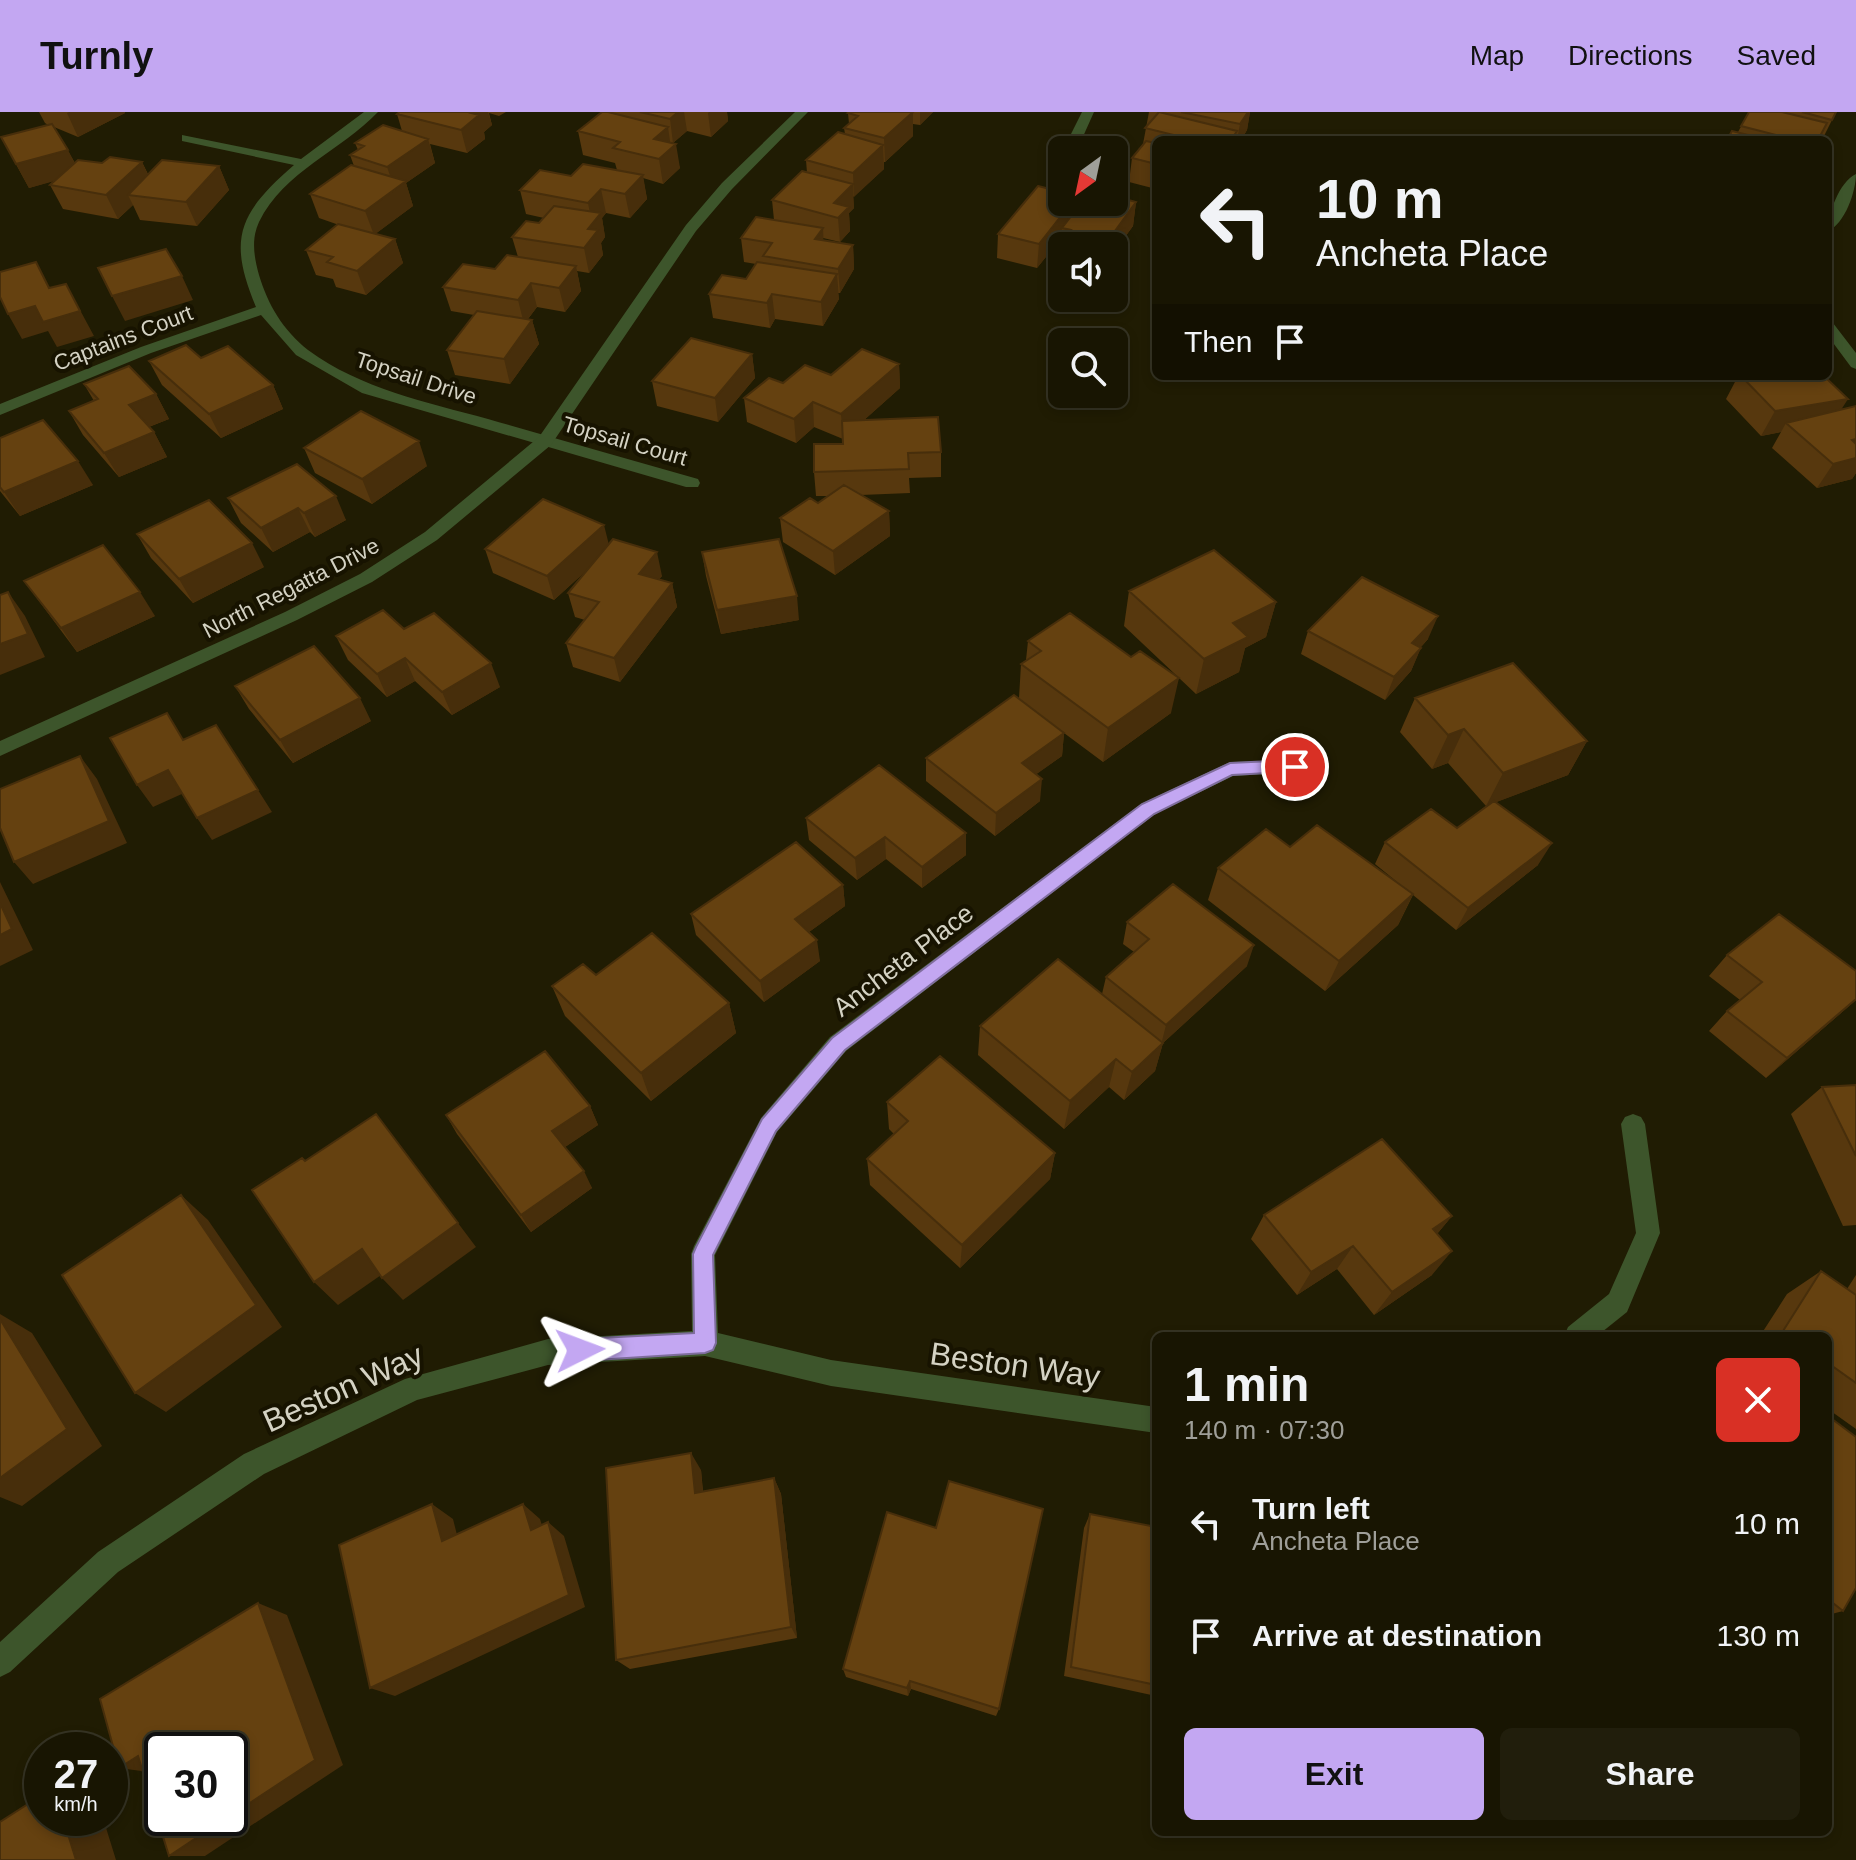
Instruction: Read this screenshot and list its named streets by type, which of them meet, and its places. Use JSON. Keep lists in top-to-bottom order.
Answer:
{
  "streets": {
    "street": [
      "Captains Court",
      "Topsail Drive",
      "Topsail Court",
      "North Regatta Drive",
      "Ancheta Place",
      "Beston Way"
    ]
  },
  "crossings": [
    ["Captains Court", "Topsail Drive"],
    ["Topsail Drive", "Topsail Court"],
    ["Topsail Drive", "North Regatta Drive"],
    ["Topsail Court", "North Regatta Drive"],
    ["Ancheta Place", "Beston Way"]
  ],
  "north": "bottom left",
  "page": {
    "header": "Turnly",
    "nav": ["Map", "Directions", "Saved"],
    "turn": ["10 m", "Ancheta Place"],
    "then": "Then",
    "heading": ["1 min", "140 m · 07:30"],
    "list": [
      {
        "name": "Turn left",
        "note": "Ancheta Place",
        "value": "10 m"
      },
      {
        "name": "Arrive at destination",
        "value": "130 m"
      }
    ],
    "buttons": ["Exit", "Share"],
    "speed": "27 km/h",
    "limit": "30"
  }
}
